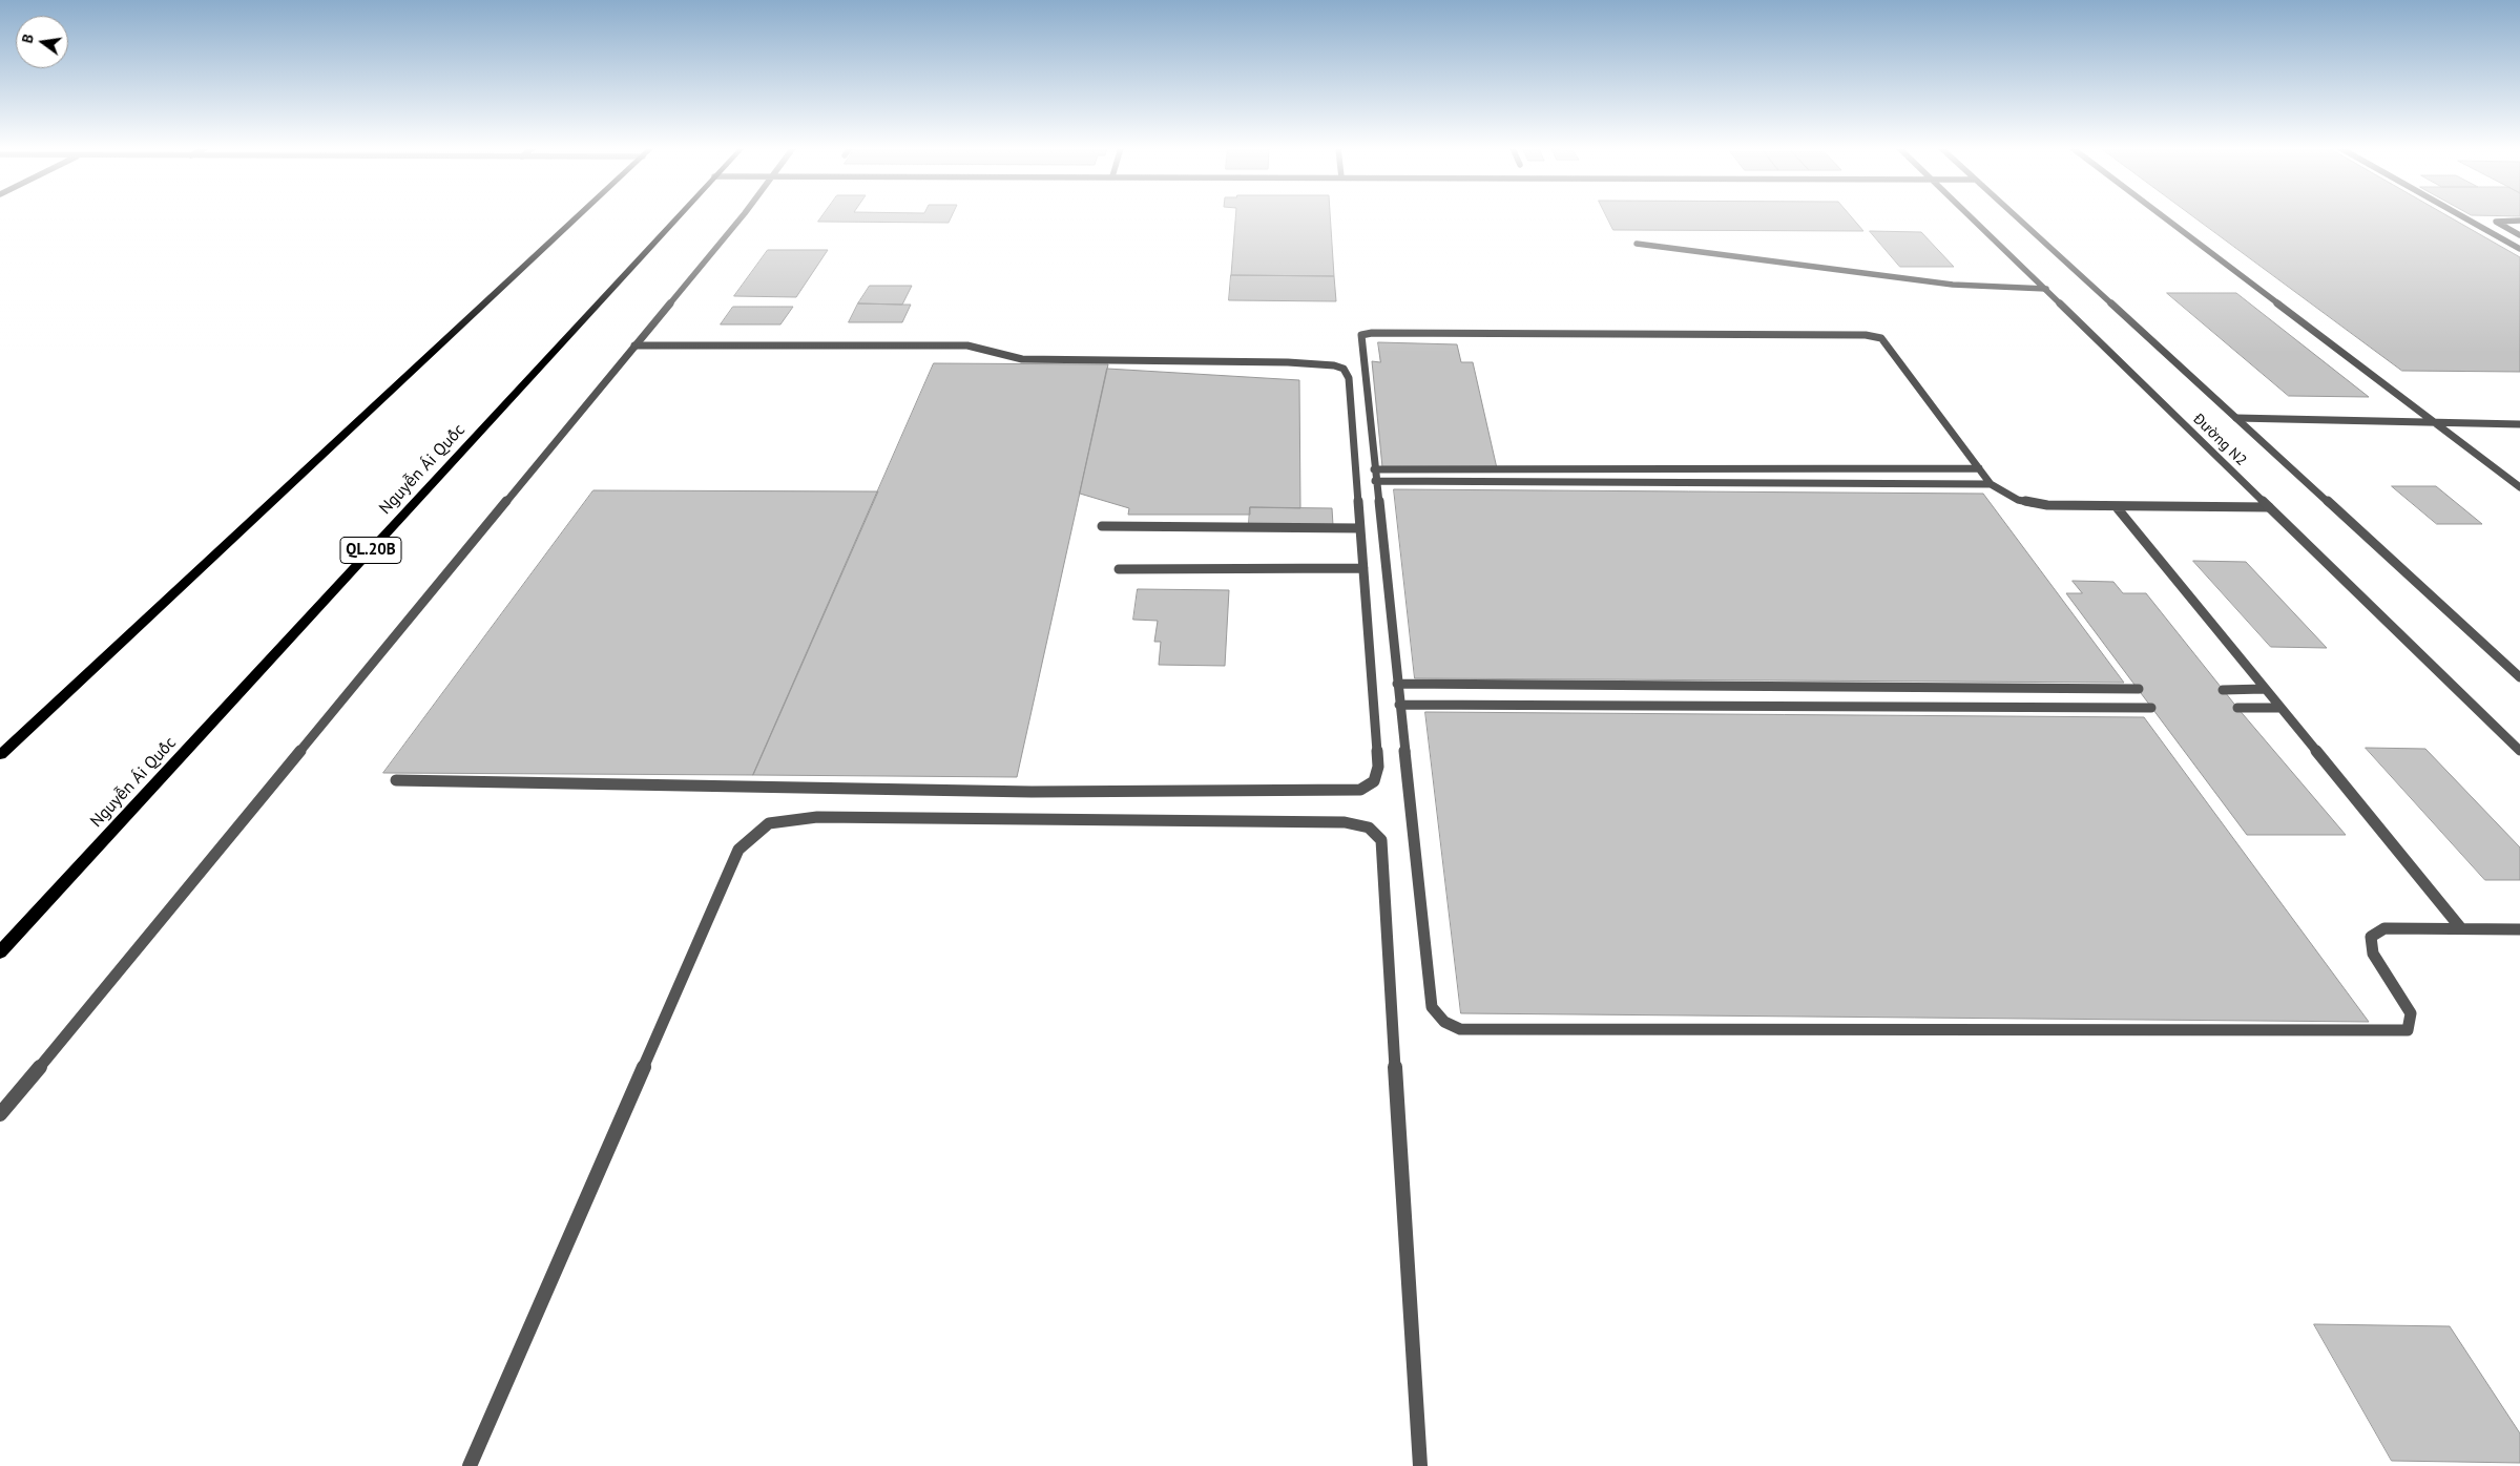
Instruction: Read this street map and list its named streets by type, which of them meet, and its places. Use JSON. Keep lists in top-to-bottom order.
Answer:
{
  "streets": {
    "main road": ["Nguyễn Ái Quốc", "QL.20B"],
    "street": ["Đường N2"]
  },
  "north": "left"
}
